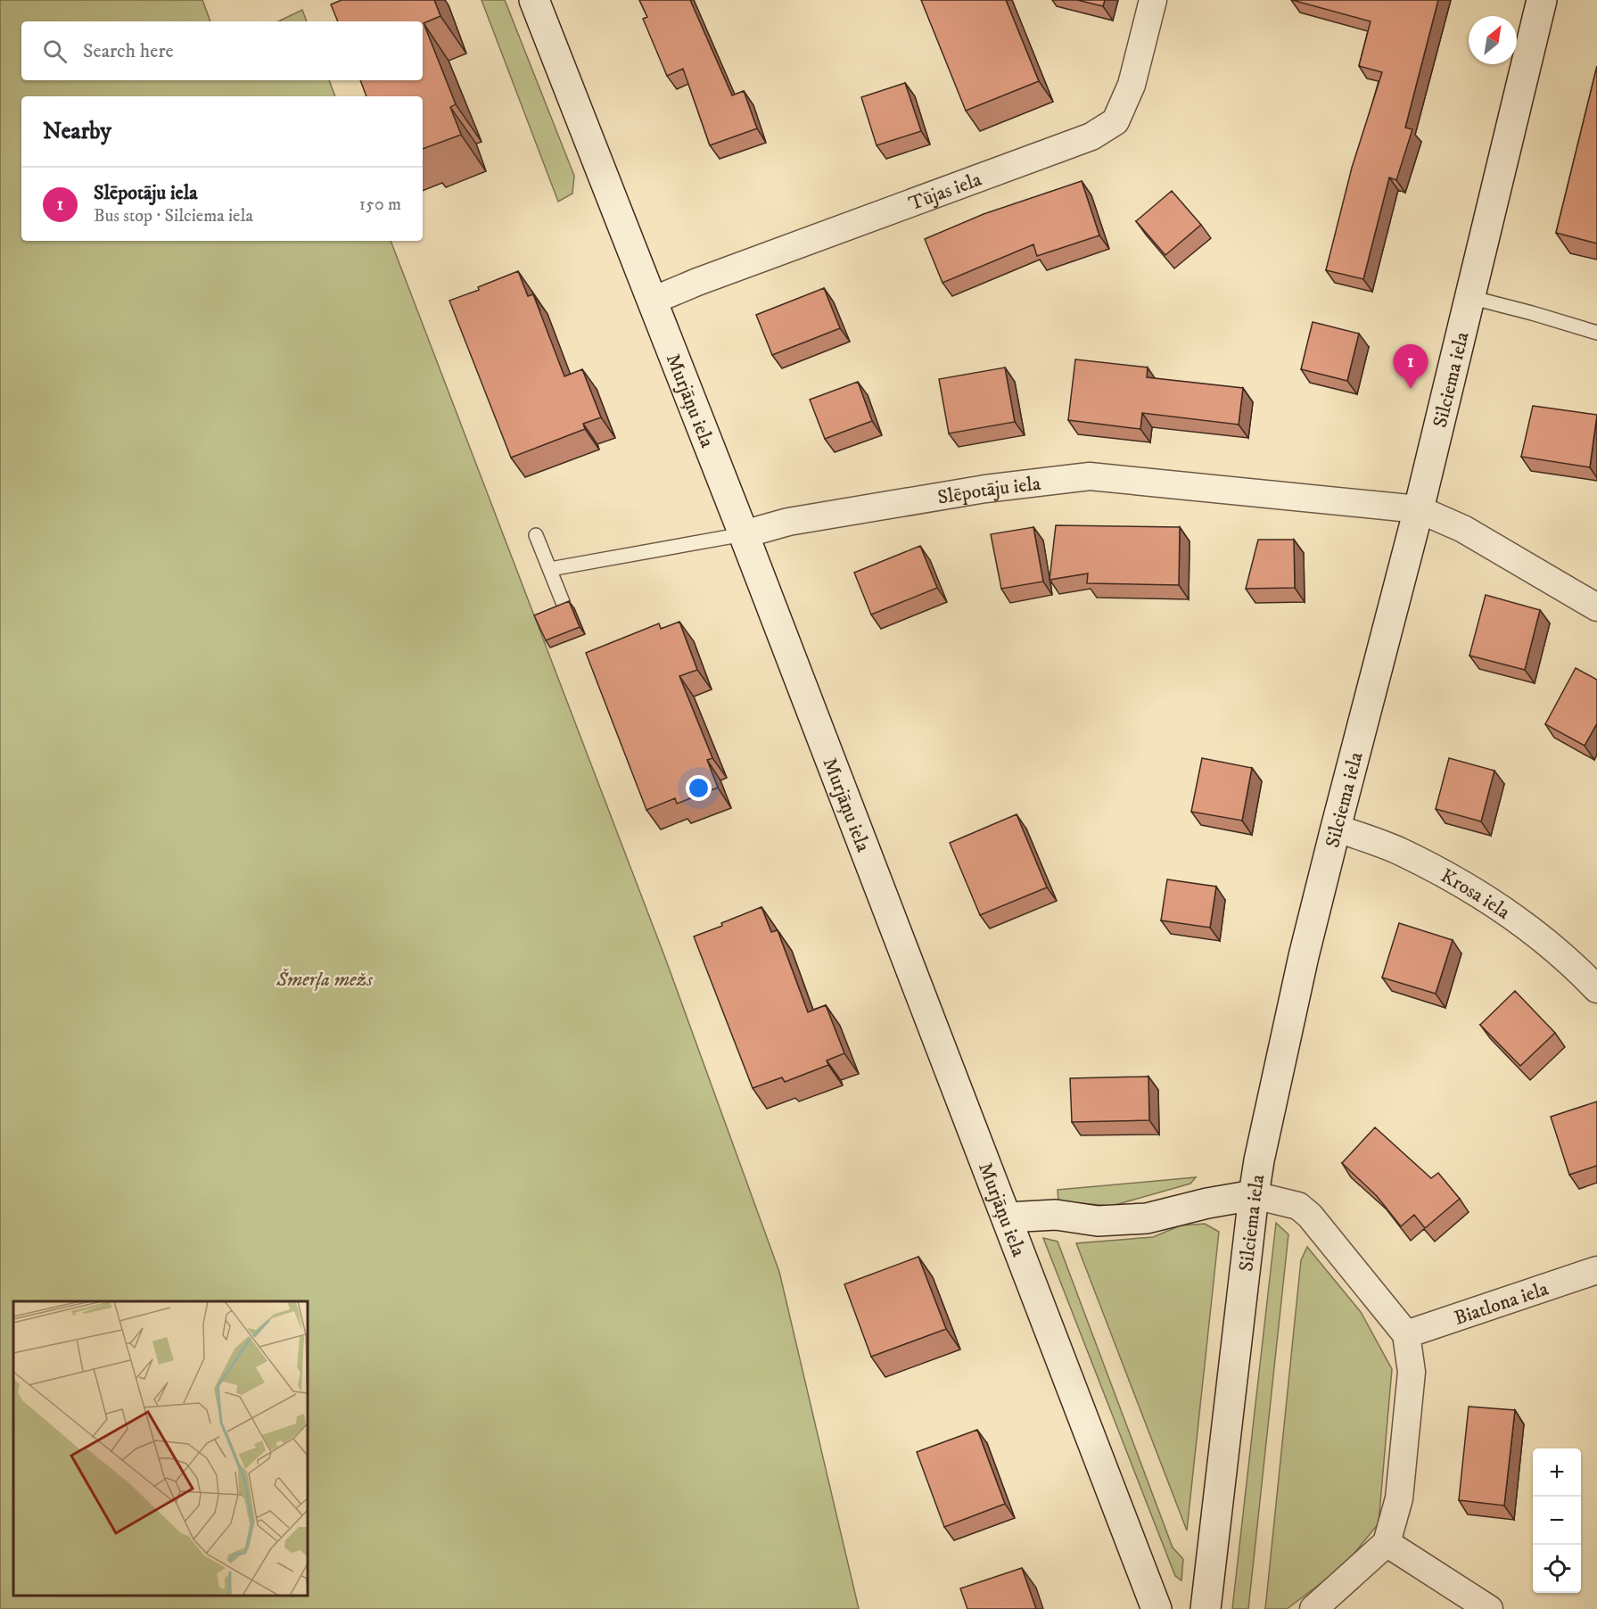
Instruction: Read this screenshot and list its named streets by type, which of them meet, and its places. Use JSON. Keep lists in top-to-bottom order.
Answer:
{
  "streets": {
    "street": [
      "Tūjas iela",
      "Silciema iela",
      "Murjāņu iela",
      "Slēpotāju iela",
      "Krosa iela",
      "Biatlona iela"
    ]
  },
  "crossings": [
    ["Tūjas iela", "Murjāņu iela"],
    ["Silciema iela", "Slēpotāju iela"],
    ["Silciema iela", "Krosa iela"],
    ["Murjāņu iela", "Slēpotāju iela"]
  ],
  "parks": ["Šmerļa mežs"],
  "north": "top right",
  "page": {
    "search": "Search here",
    "heading": "Nearby",
    "list": [
      {
        "mark": "1",
        "name": "Slēpotāju iela",
        "note": "Bus stop · Silciema iela",
        "value": "150 m"
      }
    ],
    "pins": "1",
    "map_buttons": ["+", "−"]
  }
}
